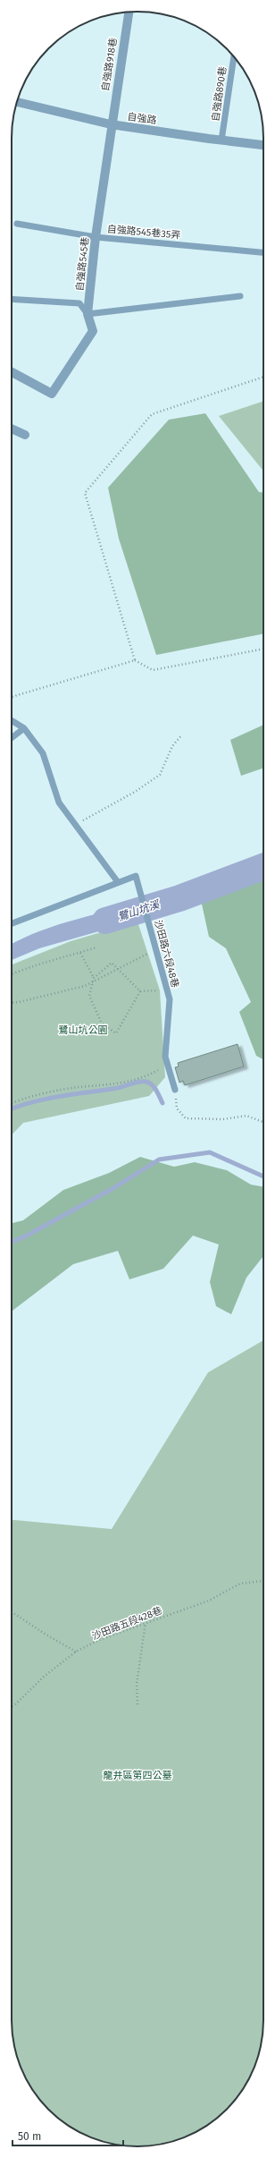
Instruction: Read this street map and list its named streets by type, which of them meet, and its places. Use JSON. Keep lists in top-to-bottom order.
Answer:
{
  "streets": {
    "street": ["自強路918巷", "自強路", "自強路545巷"],
    "lane": ["自強路890巷", "自強路545巷35弄", "沙田路六段48巷"],
    "path": ["沙田路五段428巷"]
  },
  "crossings": [
    ["自強路918巷", "自強路"],
    ["自強路918巷", "自強路545巷"],
    ["自強路890巷", "自強路"],
    ["自強路", "自強路545巷"],
    ["自強路545巷35弄", "自強路545巷"]
  ],
  "water": ["鷺山坑溪"],
  "parks": ["鷺山坑公園", "龍井區第四公墓"],
  "scale_bar": "50 m"
}
